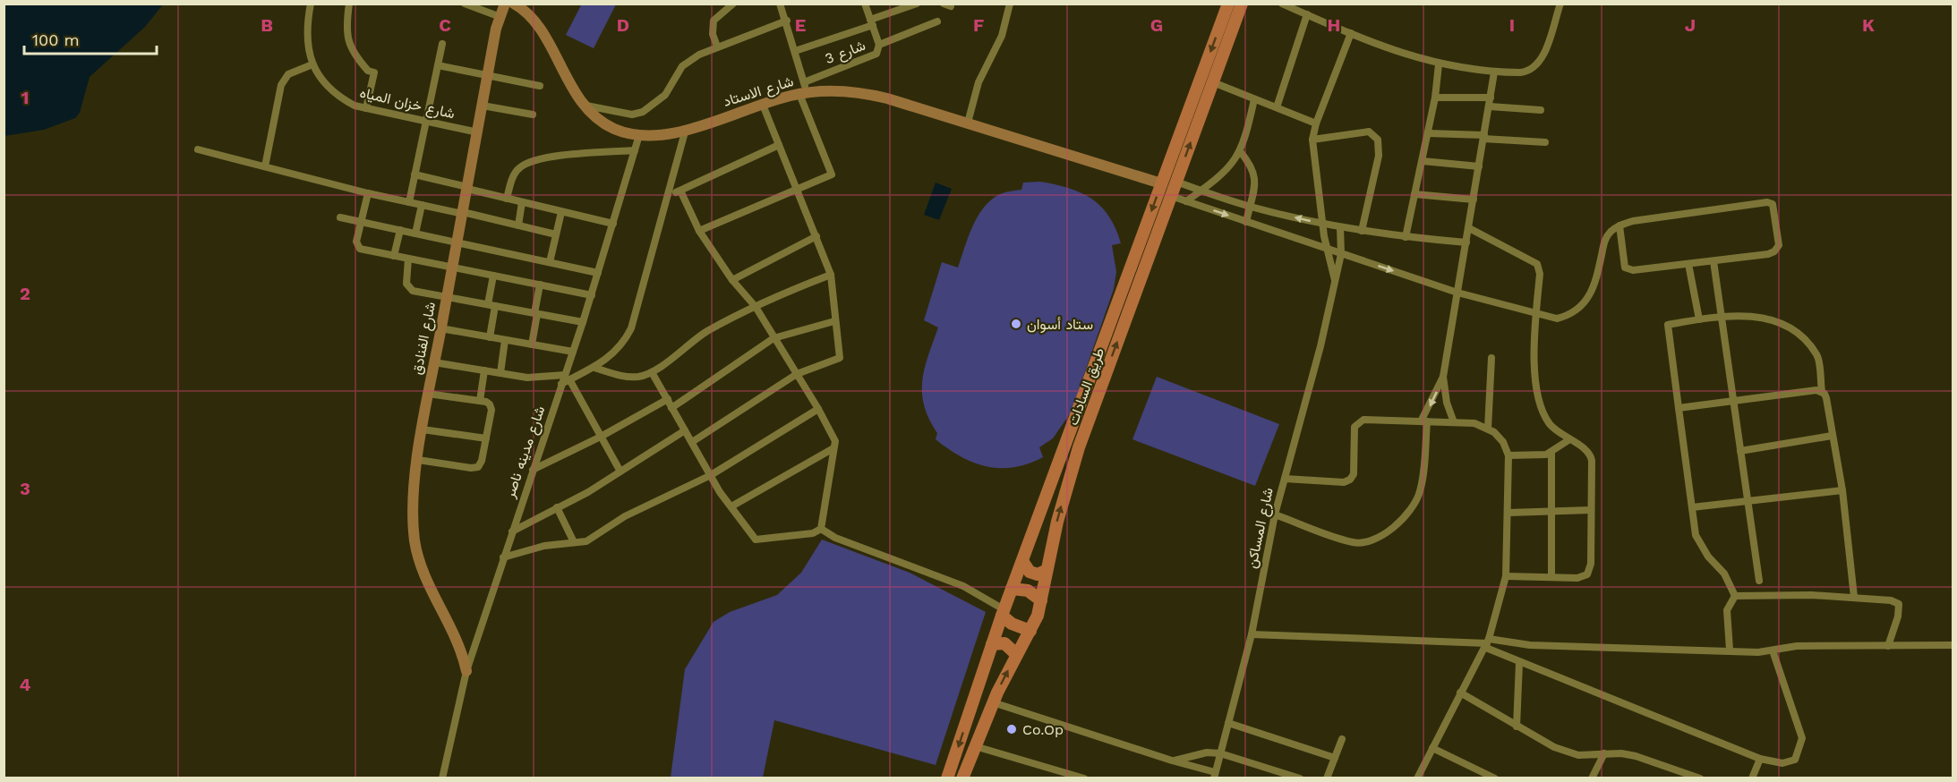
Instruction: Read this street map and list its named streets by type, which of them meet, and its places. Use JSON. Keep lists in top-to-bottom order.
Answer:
{
  "streets": {
    "main road": ["طريق السادات"],
    "street": [
      "شارع 3",
      "شارع الاستاد",
      "شارع خزان المياه",
      "شارع الفنادق",
      "شارع مدينه ناصر",
      "شارع المساكن"
    ]
  },
  "crossings": [
    ["شارع 3", "شارع الاستاد"],
    ["شارع الاستاد", "طريق السادات"],
    ["شارع خزان المياه", "شارع الفنادق"],
    ["شارع الفنادق", "شارع مدينه ناصر"]
  ],
  "places": ["ستاد أسوان", "Co.Op"],
  "scale_bar": "100 m",
  "grid": {
    "columns": [
      "B",
      "C",
      "D",
      "E",
      "F",
      "G",
      "H",
      "I",
      "J",
      "K"
    ],
    "rows": [
      "1",
      "2",
      "3",
      "4"
    ]
  }
}
